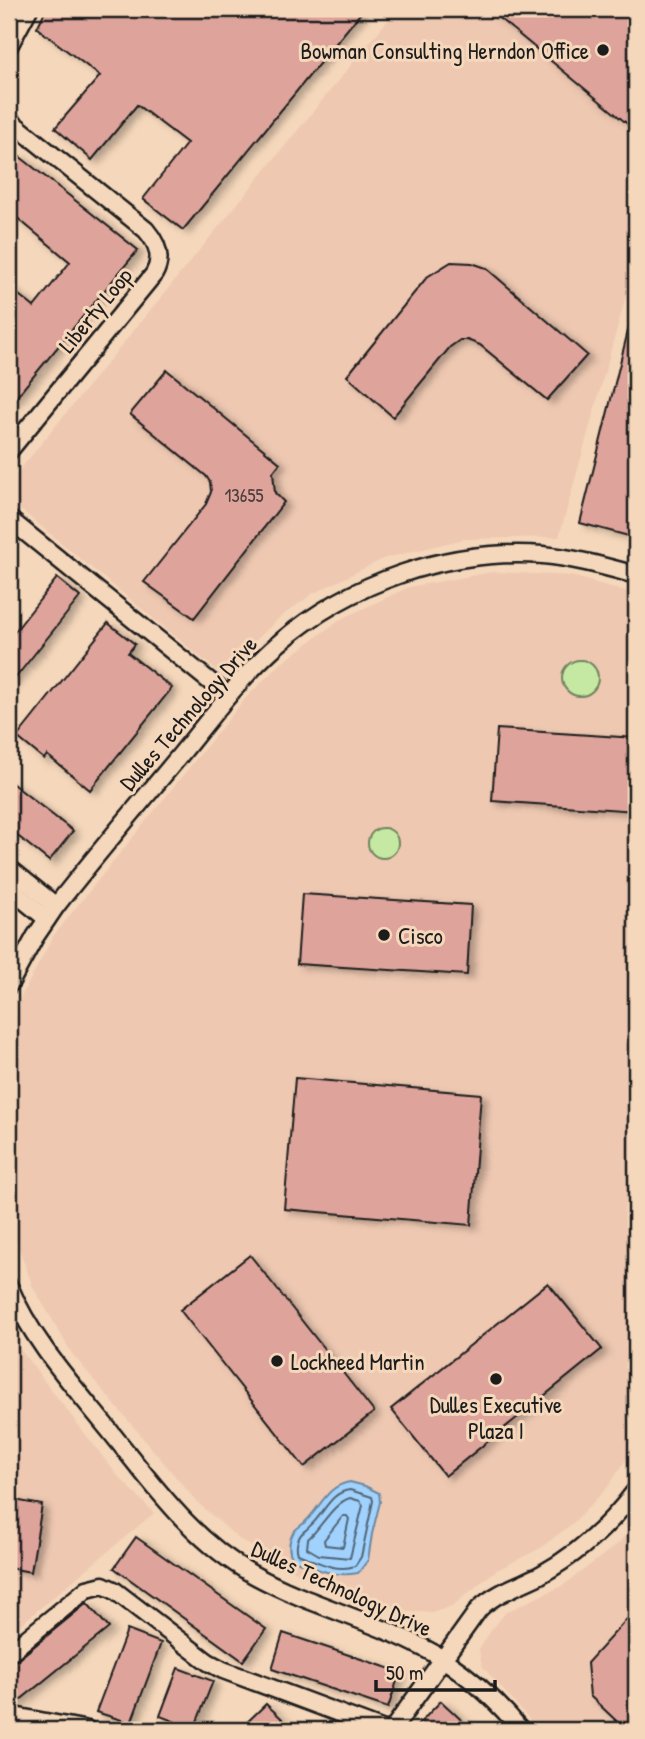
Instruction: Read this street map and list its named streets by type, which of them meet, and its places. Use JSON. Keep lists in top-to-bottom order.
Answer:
{
  "streets": {
    "street": ["Liberty Loop", "Dulles Technology Drive"]
  },
  "places": [
    "Bowman Consulting Herndon Office",
    "Cisco",
    "Lockheed Martin",
    "Dulles Executive Plaza I"
  ],
  "house_numbers": ["13655"],
  "scale_bar": "50 m"
}
